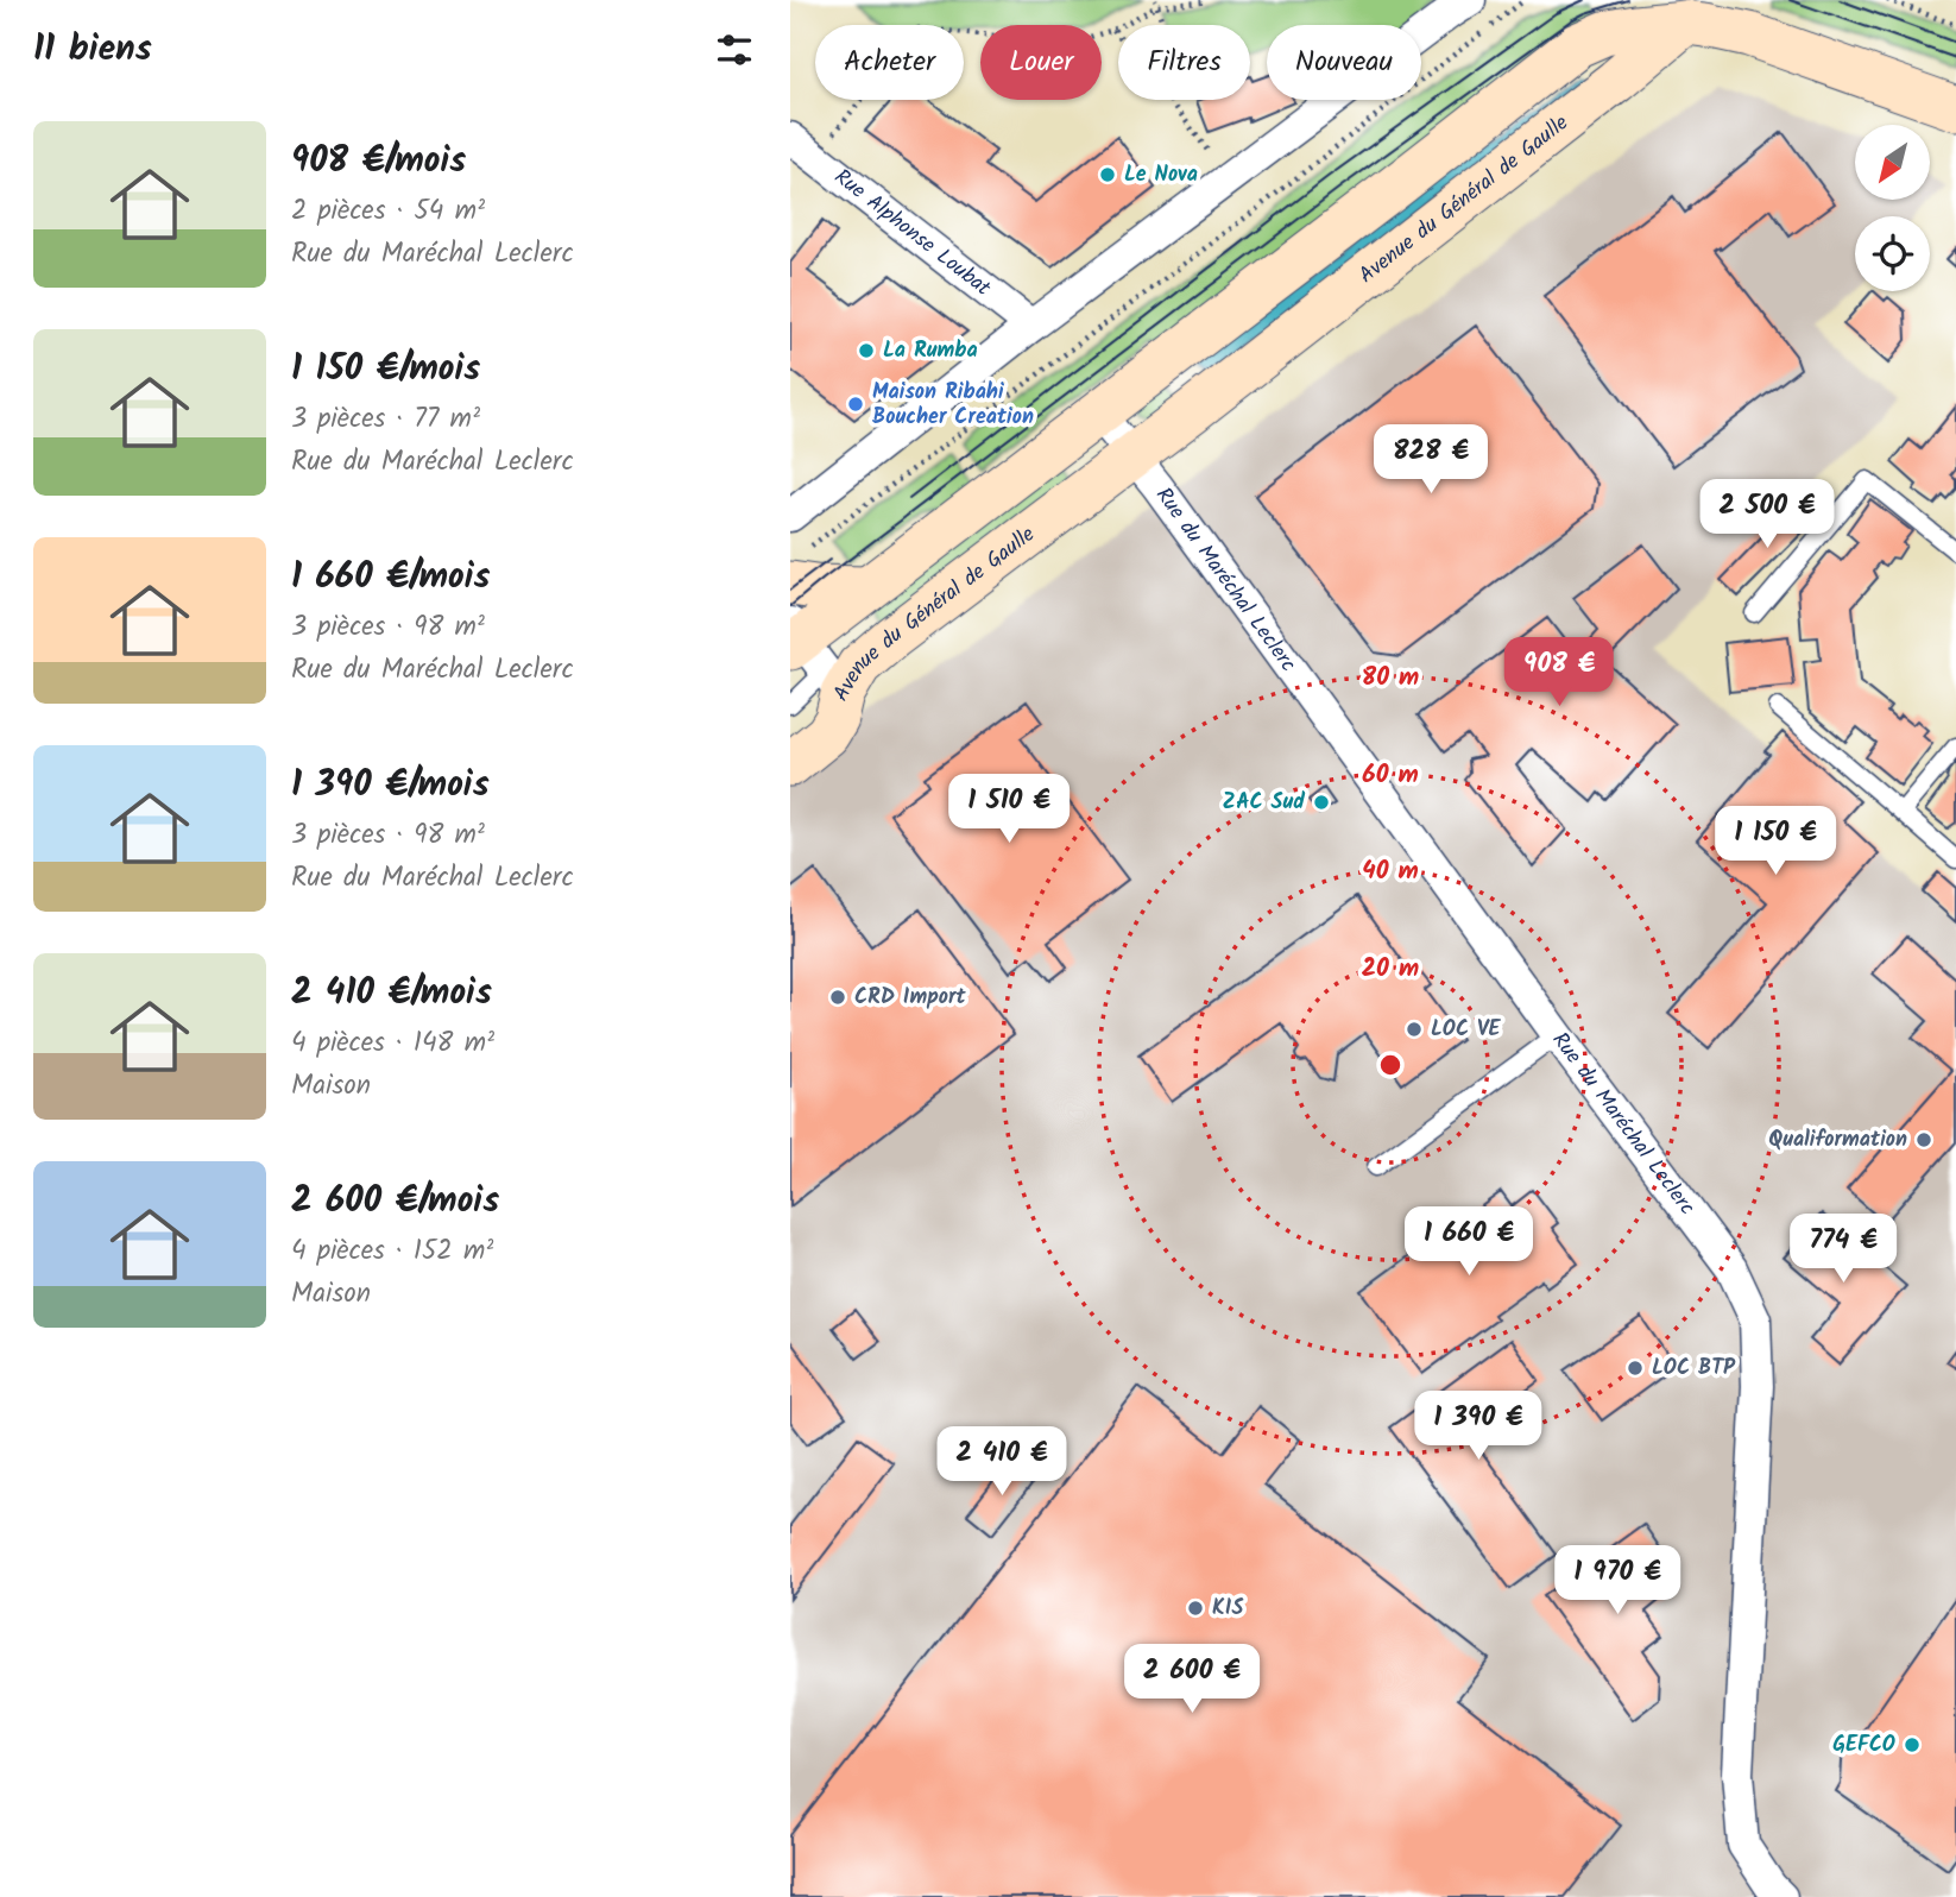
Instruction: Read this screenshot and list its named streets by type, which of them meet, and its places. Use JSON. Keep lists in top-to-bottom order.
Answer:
{
  "streets": {
    "main road": ["Avenue du Général de Gaulle"],
    "street": ["Rue Alphonse Loubat", "Rue du Maréchal Leclerc"]
  },
  "crossings": [
    ["Avenue du Général de Gaulle", "Rue du Maréchal Leclerc"]
  ],
  "places": [
    "Le Nova",
    "La Rumba",
    "Maison Ribahi Boucher Creation",
    "ZAC Sud",
    "CRD Import",
    "LOC VE",
    "Qualiformation",
    "LOC BTP",
    "KIS",
    "GEFCO"
  ],
  "north": "bottom left",
  "page": {
    "heading": "11 biens",
    "chip": [
      "Acheter",
      "Louer",
      "Filtres",
      "Nouveau"
    ],
    "list": [
      {
        "name": "908 €/mois",
        "note": "2 pièces · 54 m² · Rue du Maréchal Leclerc"
      },
      {
        "name": "1 150 €/mois",
        "note": "3 pièces · 77 m² · Rue du Maréchal Leclerc"
      },
      {
        "name": "1 660 €/mois",
        "note": "3 pièces · 98 m² · Rue du Maréchal Leclerc"
      },
      {
        "name": "1 390 €/mois",
        "note": "3 pièces · 98 m² · Rue du Maréchal Leclerc"
      },
      {
        "name": "2 410 €/mois",
        "note": "4 pièces · 148 m² · Maison"
      },
      {
        "name": "2 600 €/mois",
        "note": "4 pièces · 152 m² · Maison"
      }
    ],
    "price": [
      "828 €",
      "2 500 €",
      "908 €",
      "1 510 €",
      "1 150 €",
      "1 660 €",
      "774 €",
      "1 390 €",
      "2 410 €",
      "1 970 €",
      "2 600 €"
    ]
  },
  "rings": [
    "80 m",
    "60 m",
    "40 m",
    "20 m"
  ]
}
